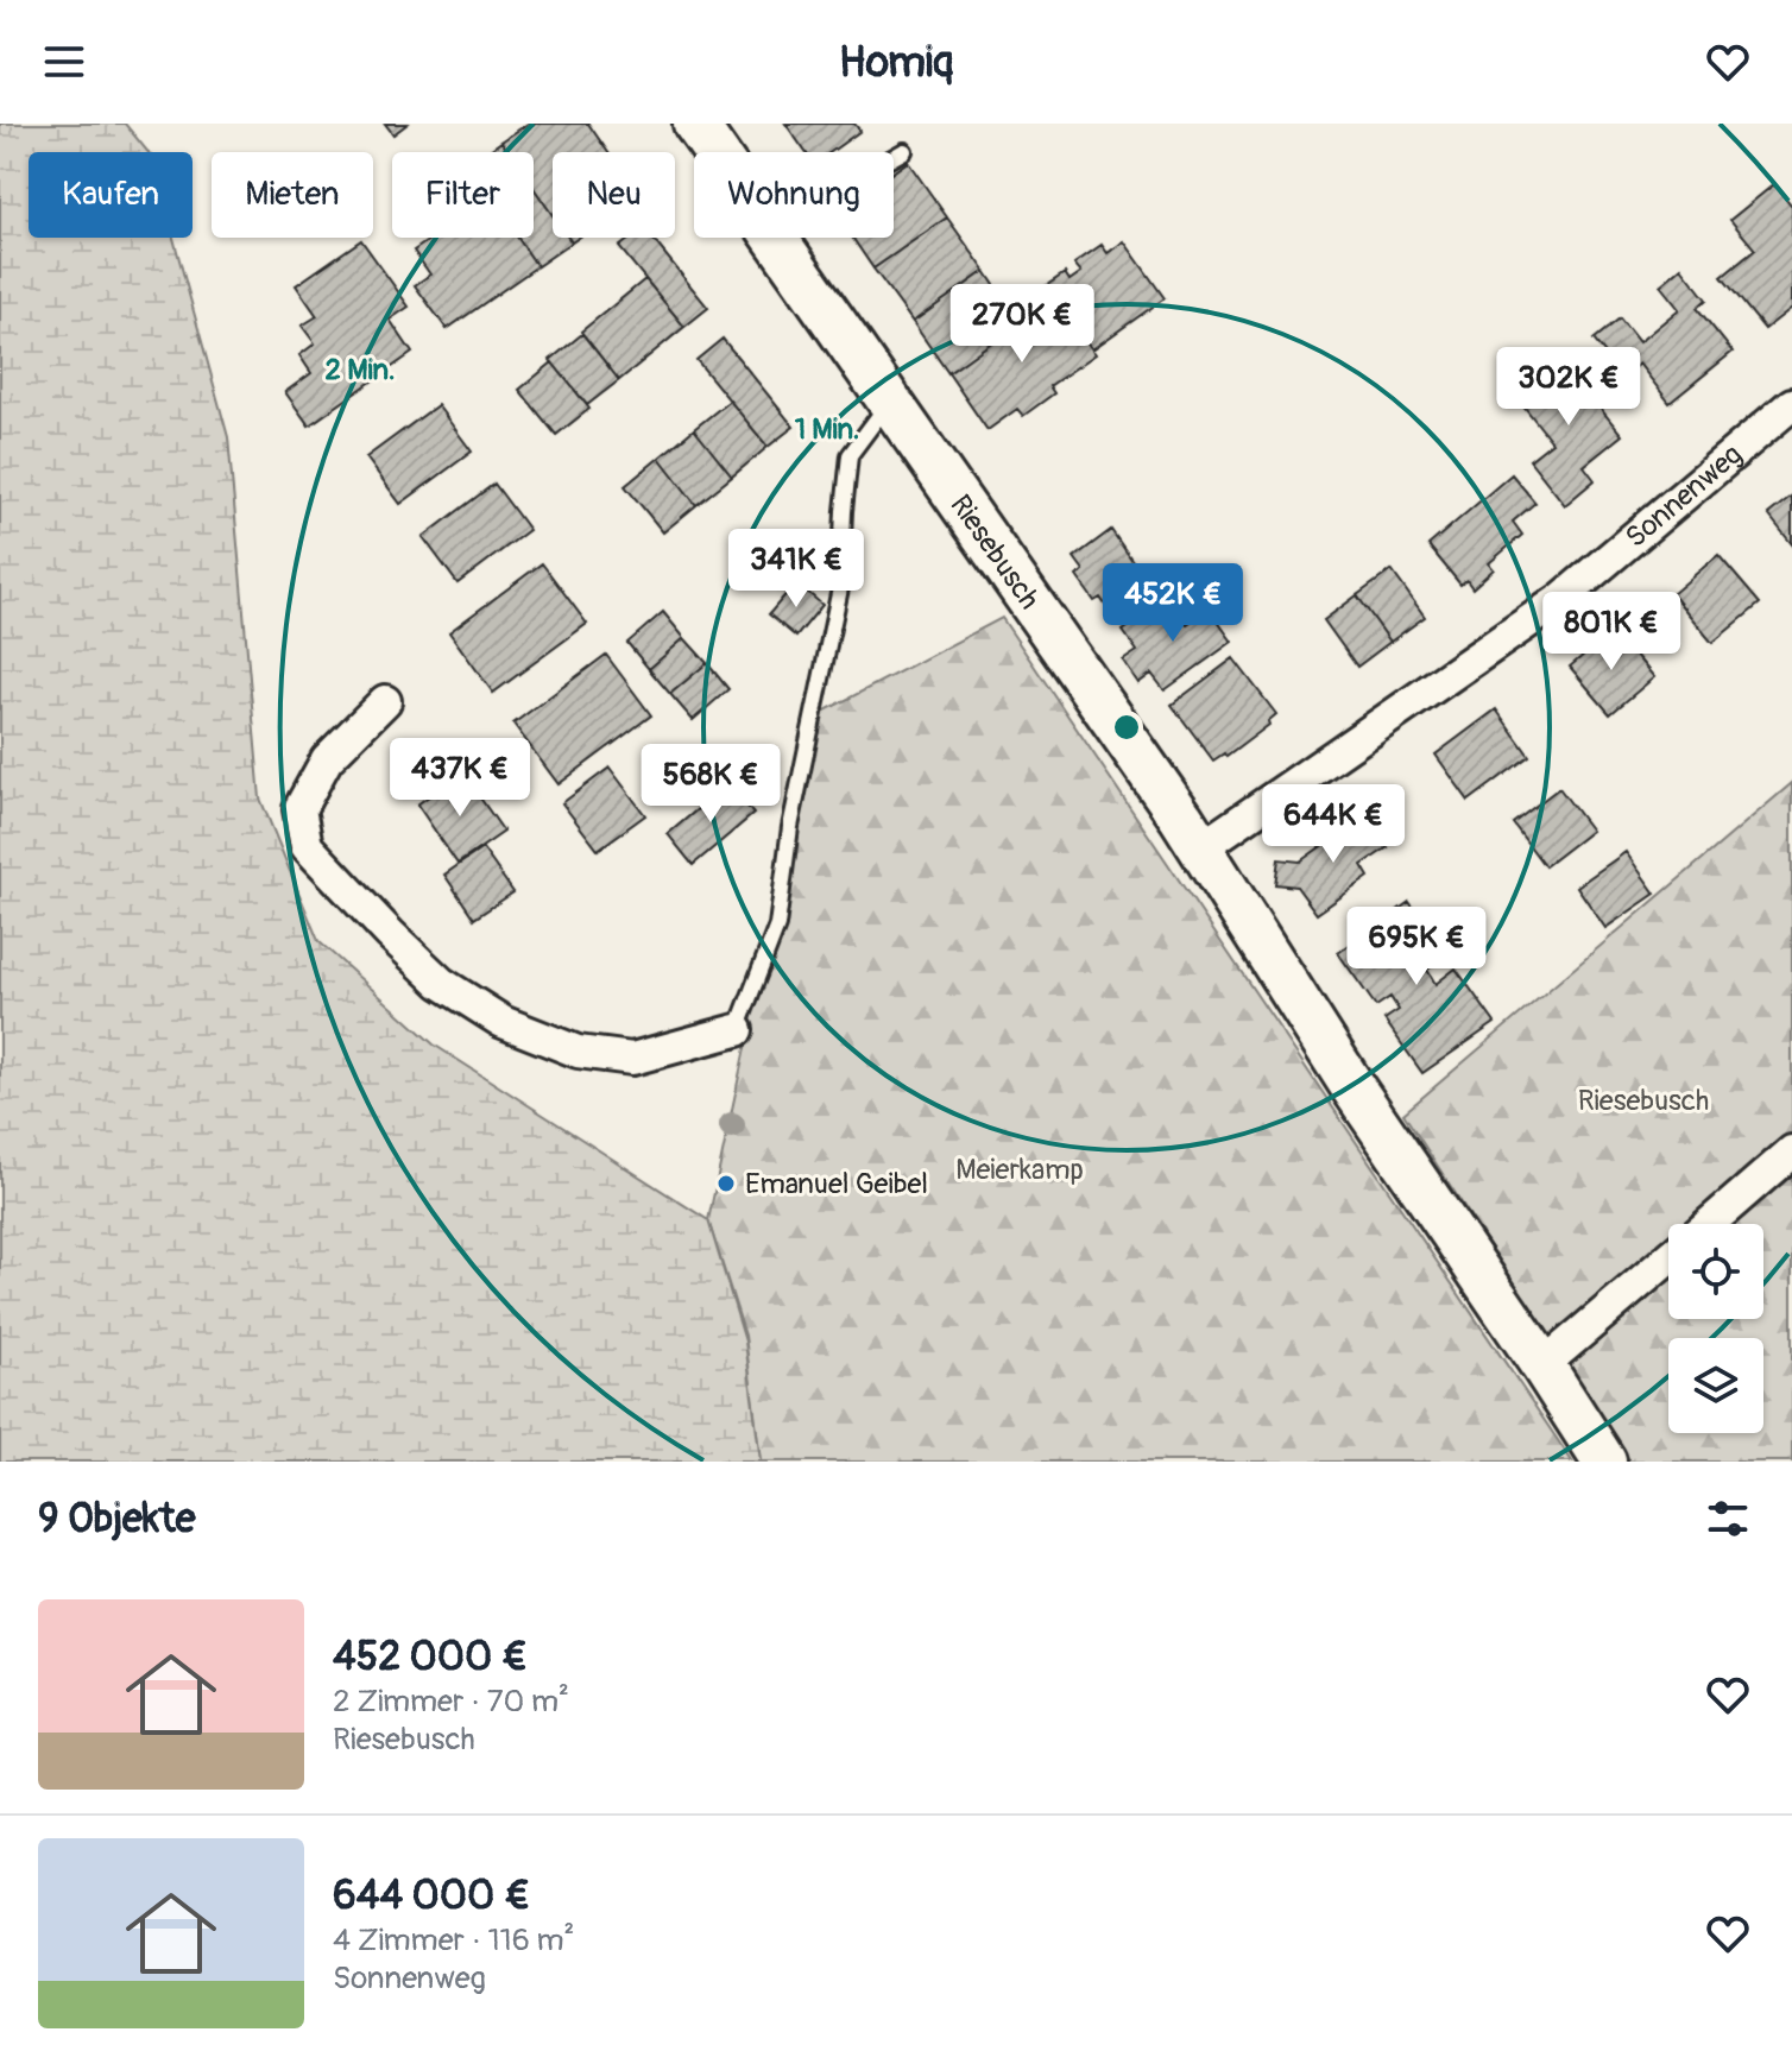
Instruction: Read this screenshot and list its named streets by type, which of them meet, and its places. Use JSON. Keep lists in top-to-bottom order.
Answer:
{
  "streets": {
    "main road": ["Riesebusch"],
    "street": ["Sonnenweg"]
  },
  "crossings": [
    ["Sonnenweg", "Riesebusch"]
  ],
  "parks": ["Riesebusch", "Meierkamp"],
  "places": ["Emanuel Geibel"],
  "page": {
    "header": "Homiq",
    "chip": [
      "Kaufen",
      "Mieten",
      "Filter",
      "Neu",
      "Wohnung"
    ],
    "price": [
      "270K €",
      "302K €",
      "341K €",
      "452K €",
      "801K €",
      "437K €",
      "568K €",
      "644K €",
      "695K €"
    ],
    "heading": "9 Objekte",
    "list": [
      {
        "name": "452 000 €",
        "note": "2 Zimmer · 70 m² · Riesebusch"
      },
      {
        "name": "644 000 €",
        "note": "4 Zimmer · 116 m² · Sonnenweg"
      }
    ]
  },
  "rings": ["2 Min.", "1 Min."]
}
